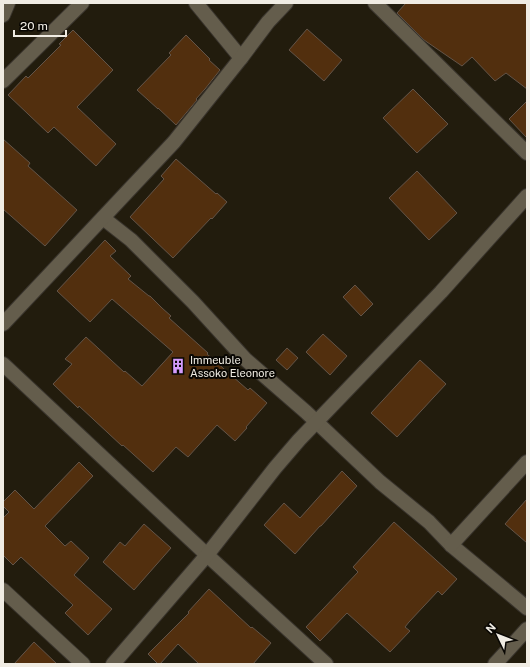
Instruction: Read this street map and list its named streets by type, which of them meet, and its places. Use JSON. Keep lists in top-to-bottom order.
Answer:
{
  "places": {
    "building": ["Immeuble Assoko Eleonore"]
  },
  "scale_bar": "20 m",
  "north": "top left"
}
